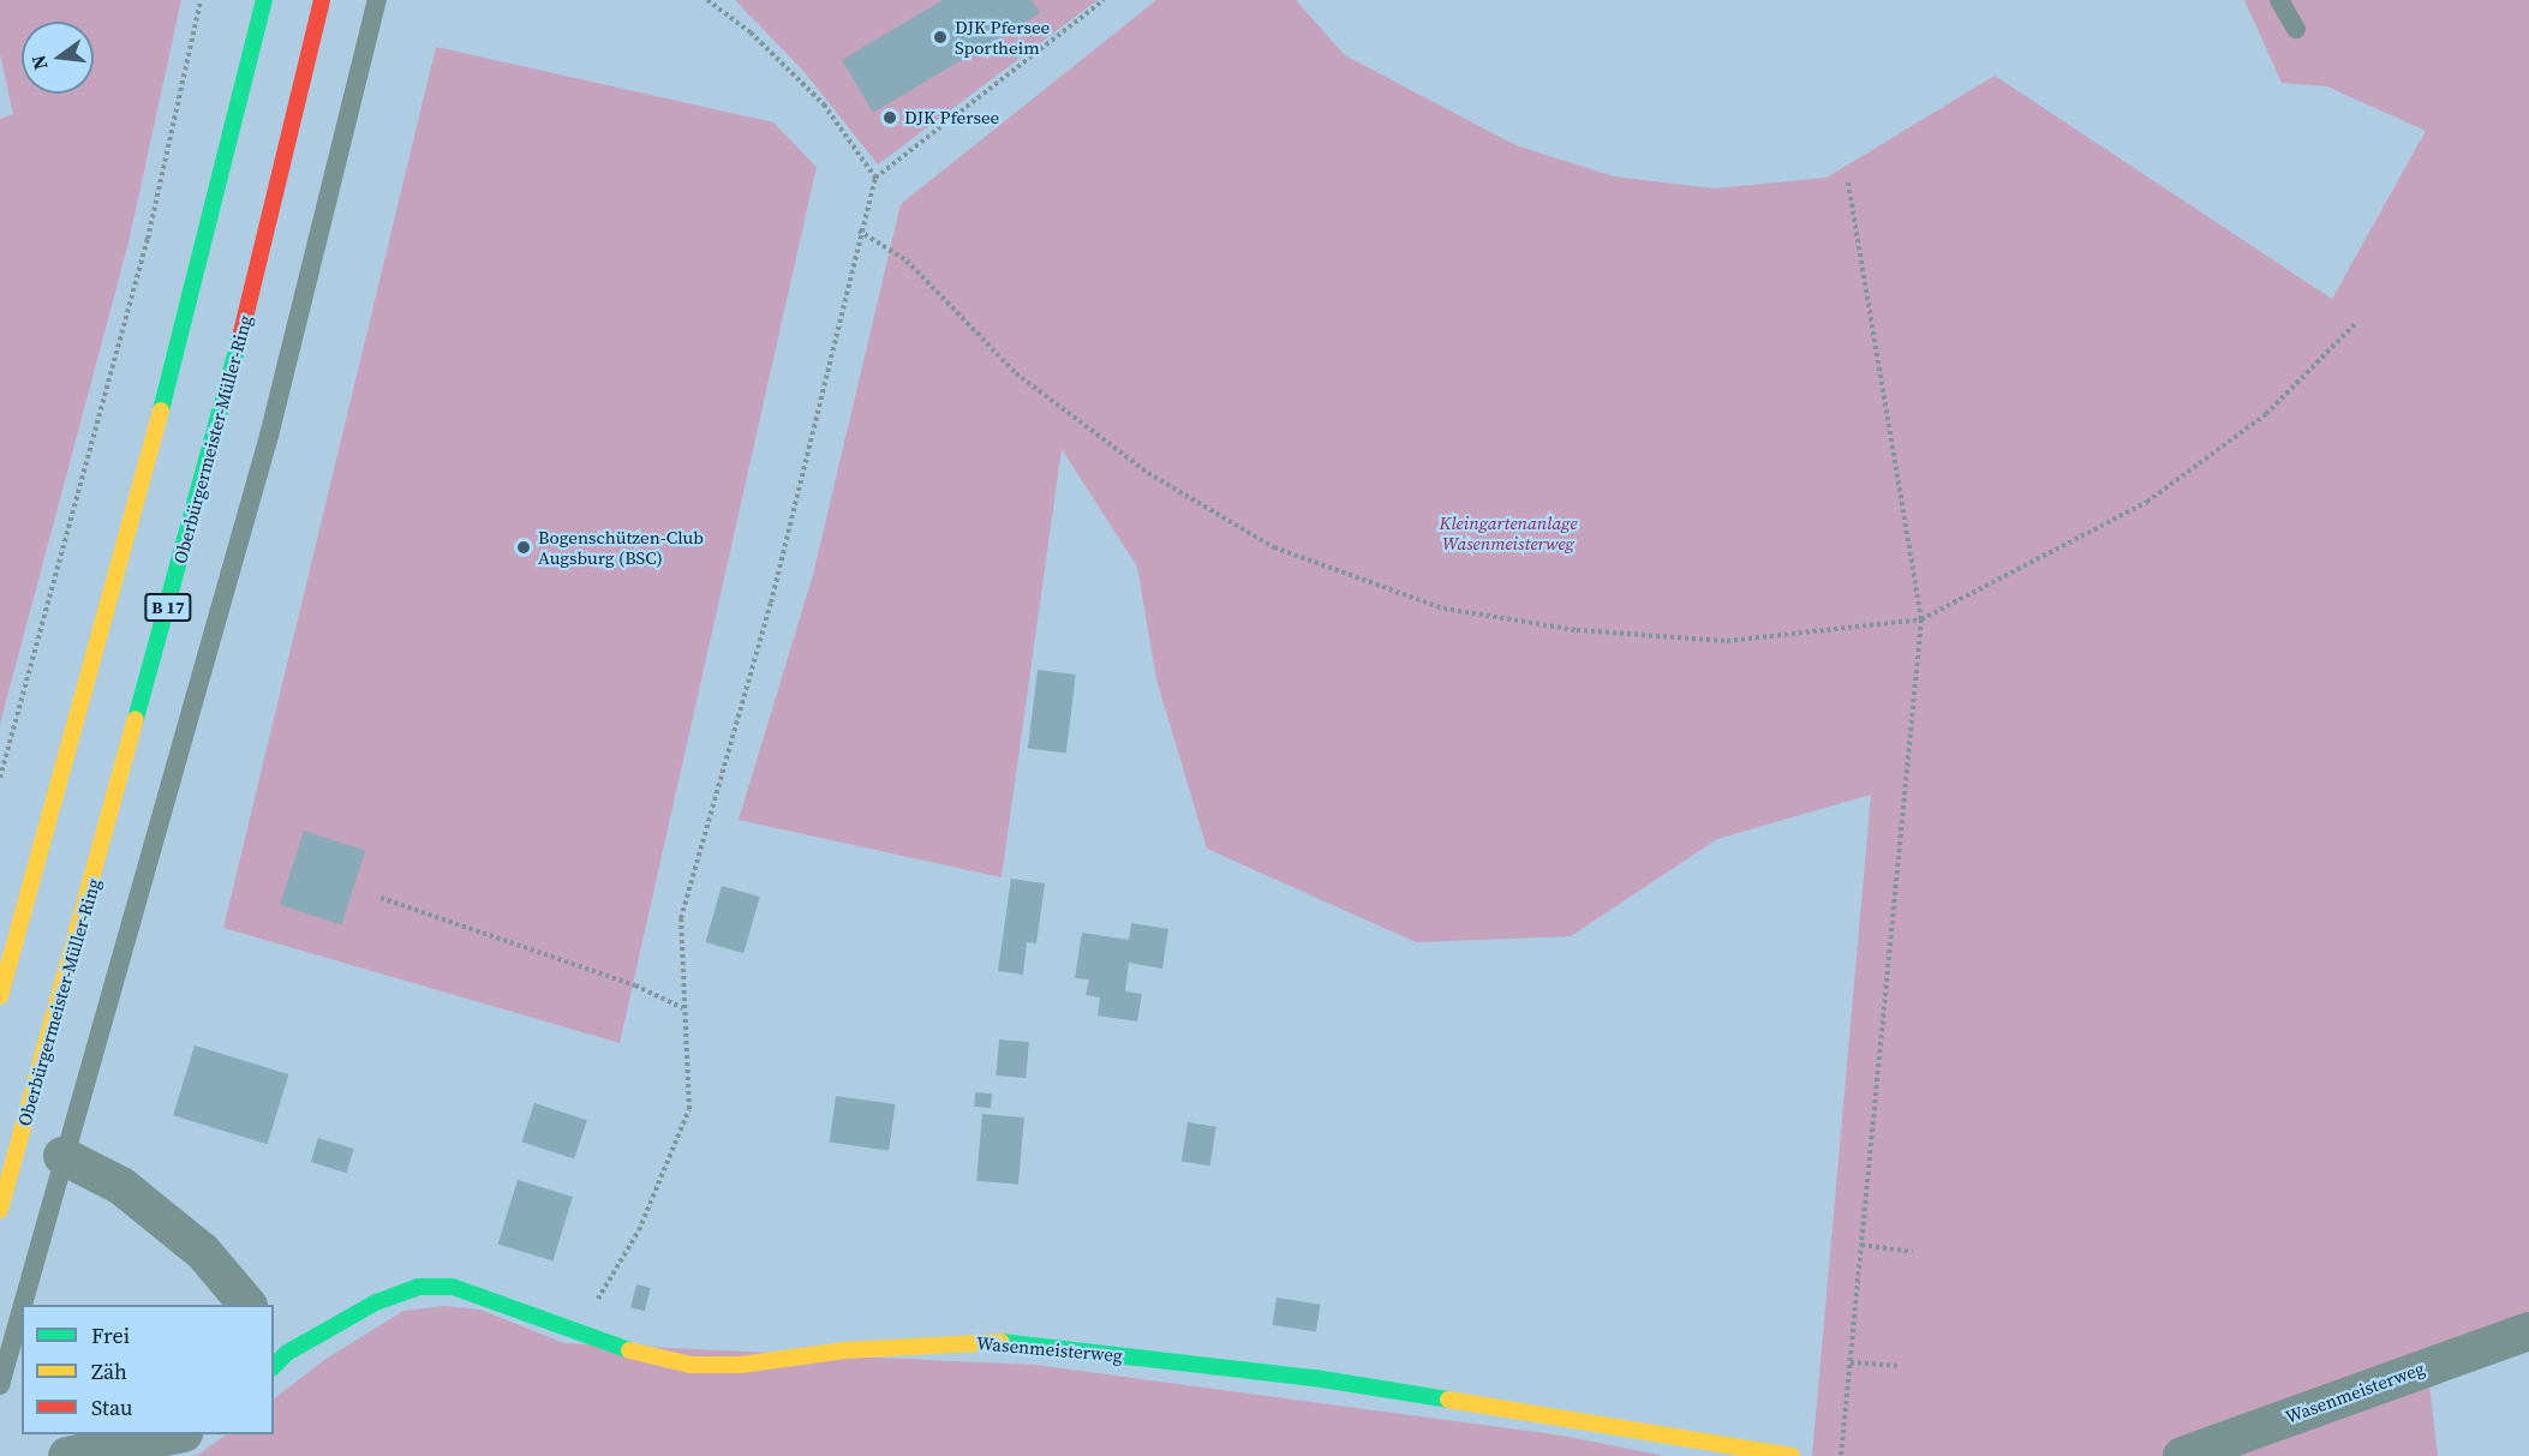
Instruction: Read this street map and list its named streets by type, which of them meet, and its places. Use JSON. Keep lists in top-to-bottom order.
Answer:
{
  "streets": {
    "main road": ["Oberbürgermeister-Müller-Ring", "B 17", "Wasenmeisterweg"]
  },
  "parks": ["Kleingartenanlage Wasenmeisterweg"],
  "places": ["DJK Pfersee Sportheim", "DJK Pfersee", "Bogenschützen-Club Augsburg (BSC)"],
  "legend": ["Frei", "Zäh", "Stau"],
  "north": "left"
}
